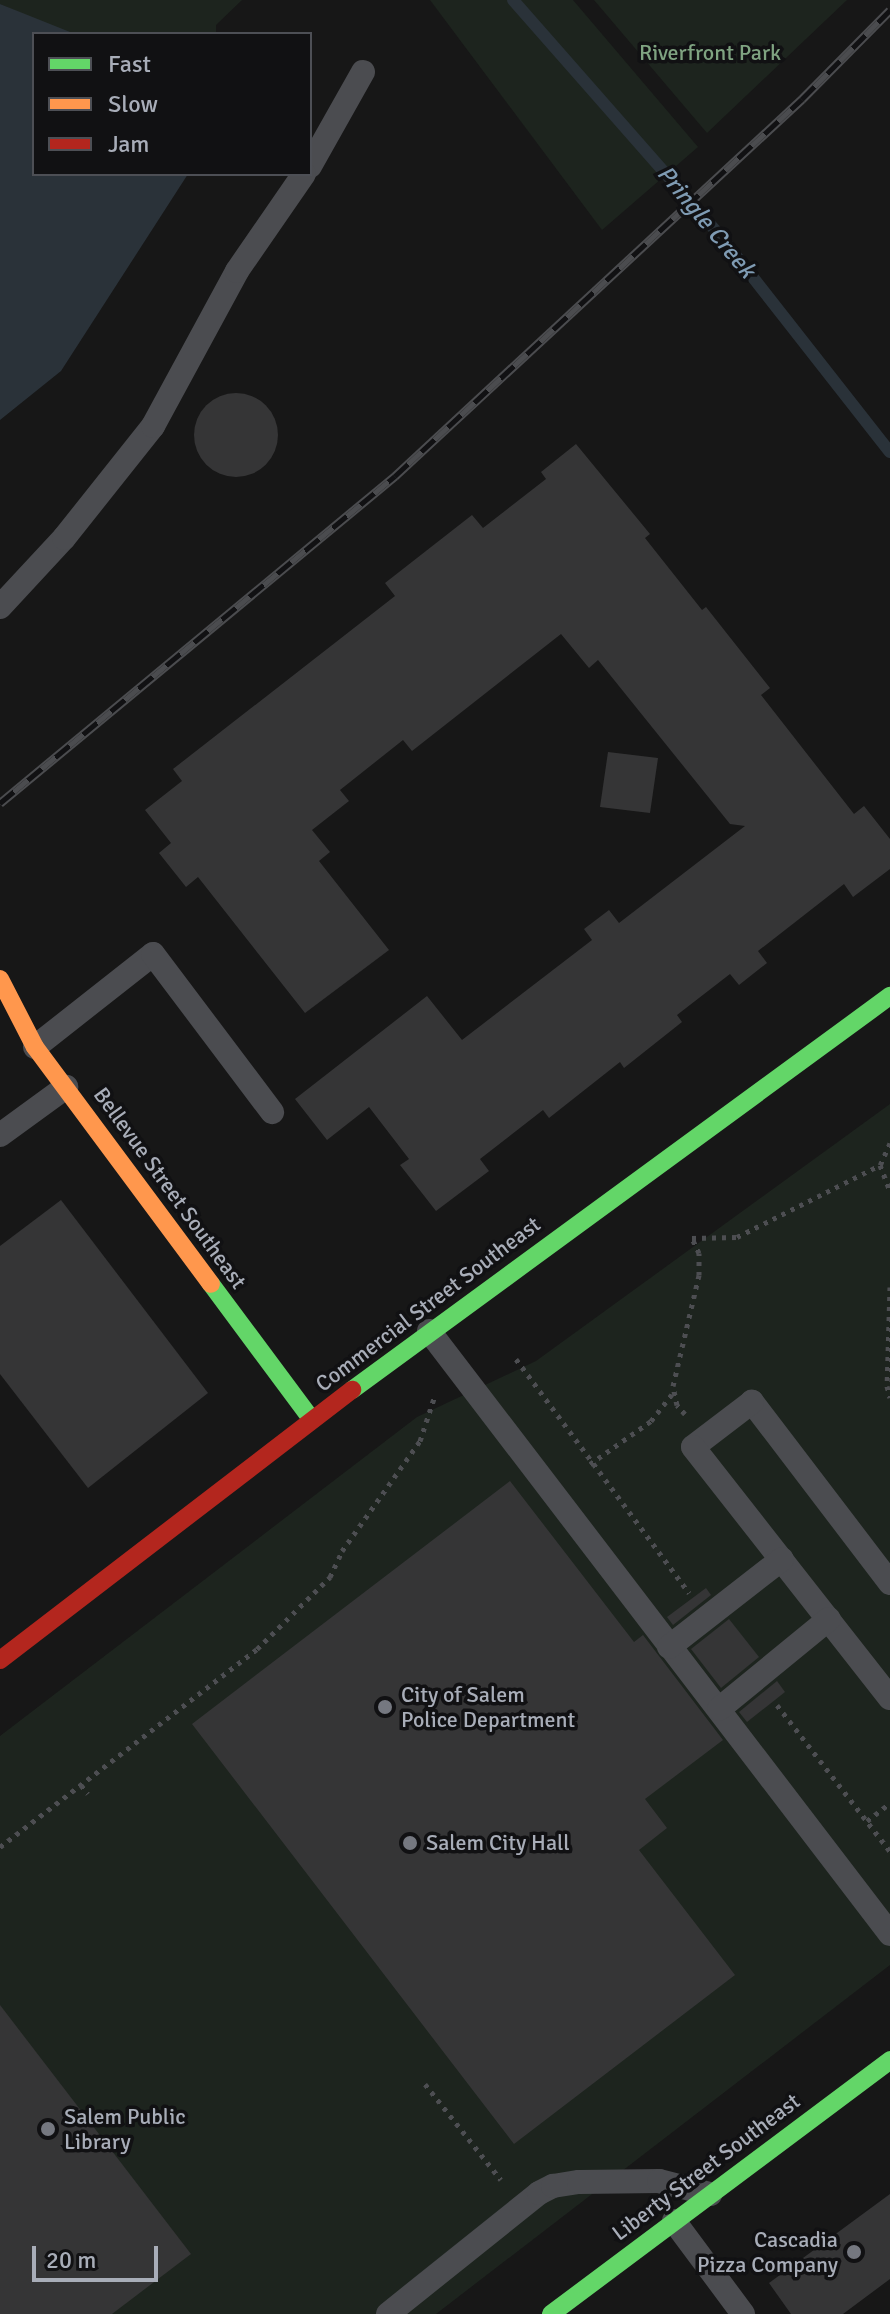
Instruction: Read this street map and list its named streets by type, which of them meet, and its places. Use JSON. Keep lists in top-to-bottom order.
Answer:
{
  "streets": {
    "main road": ["Bellevue Street Southeast", "Commercial Street Southeast", "Liberty Street Southeast"]
  },
  "crossings": [
    ["Bellevue Street Southeast", "Commercial Street Southeast"]
  ],
  "water": ["Pringle Creek"],
  "parks": ["Riverfront Park"],
  "places": [
    "City of Salem Police Department",
    "Salem City Hall",
    "Salem Public Library",
    "Cascadia Pizza Company"
  ],
  "legend": ["Fast", "Slow", "Jam"],
  "scale_bar": "20 m"
}
